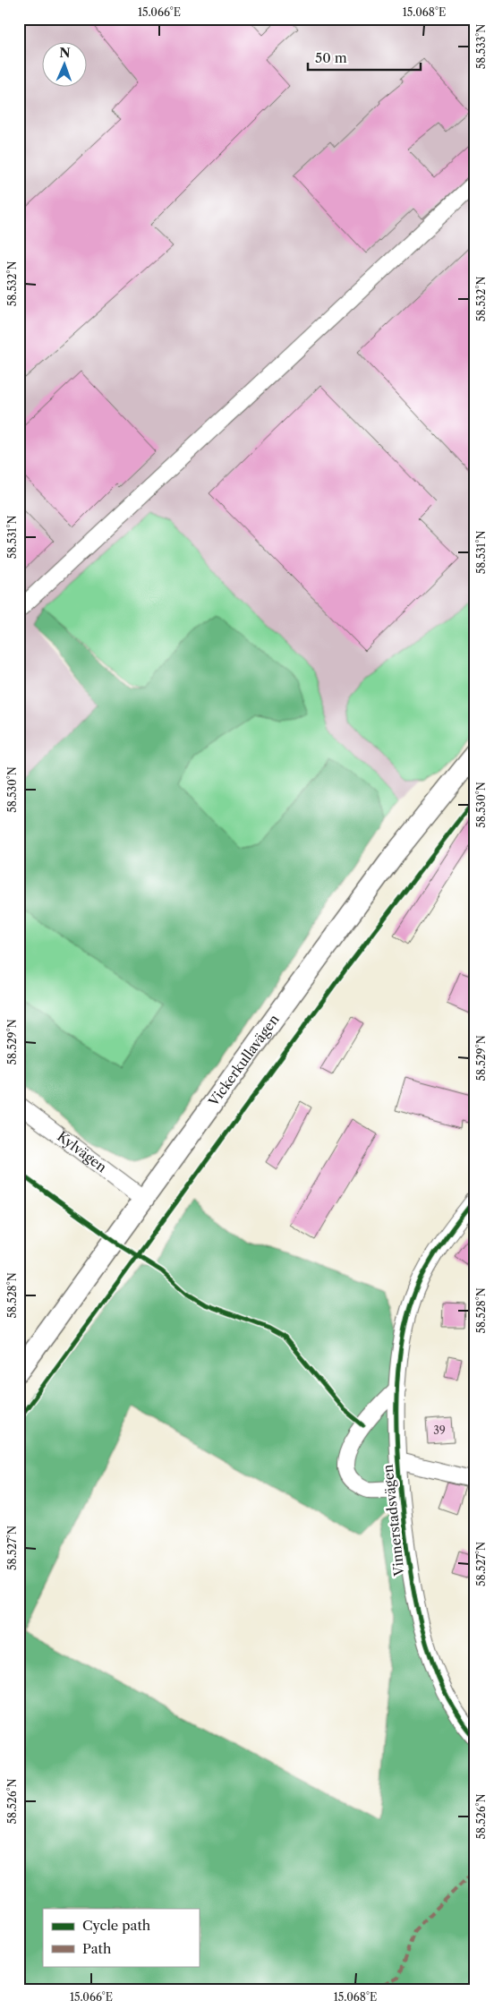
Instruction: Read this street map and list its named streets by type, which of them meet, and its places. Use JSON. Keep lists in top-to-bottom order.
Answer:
{
  "streets": {
    "main road": ["Vickerkullavägen"],
    "street": ["Kylvägen", "Vinnerstadsvägen"]
  },
  "crossings": [
    ["Vickerkullavägen", "Kylvägen"]
  ],
  "house_numbers": ["39"],
  "legend": ["Cycle path", "Path"],
  "scale_bar": "50 m",
  "north": "top",
  "coordinates": [
    "15.066°E",
    "15.068°E",
    "58.533°N",
    "58.532°N",
    "58.531°N",
    "58.530°N",
    "58.529°N",
    "58.528°N",
    "58.527°N",
    "58.526°N"
  ]
}
